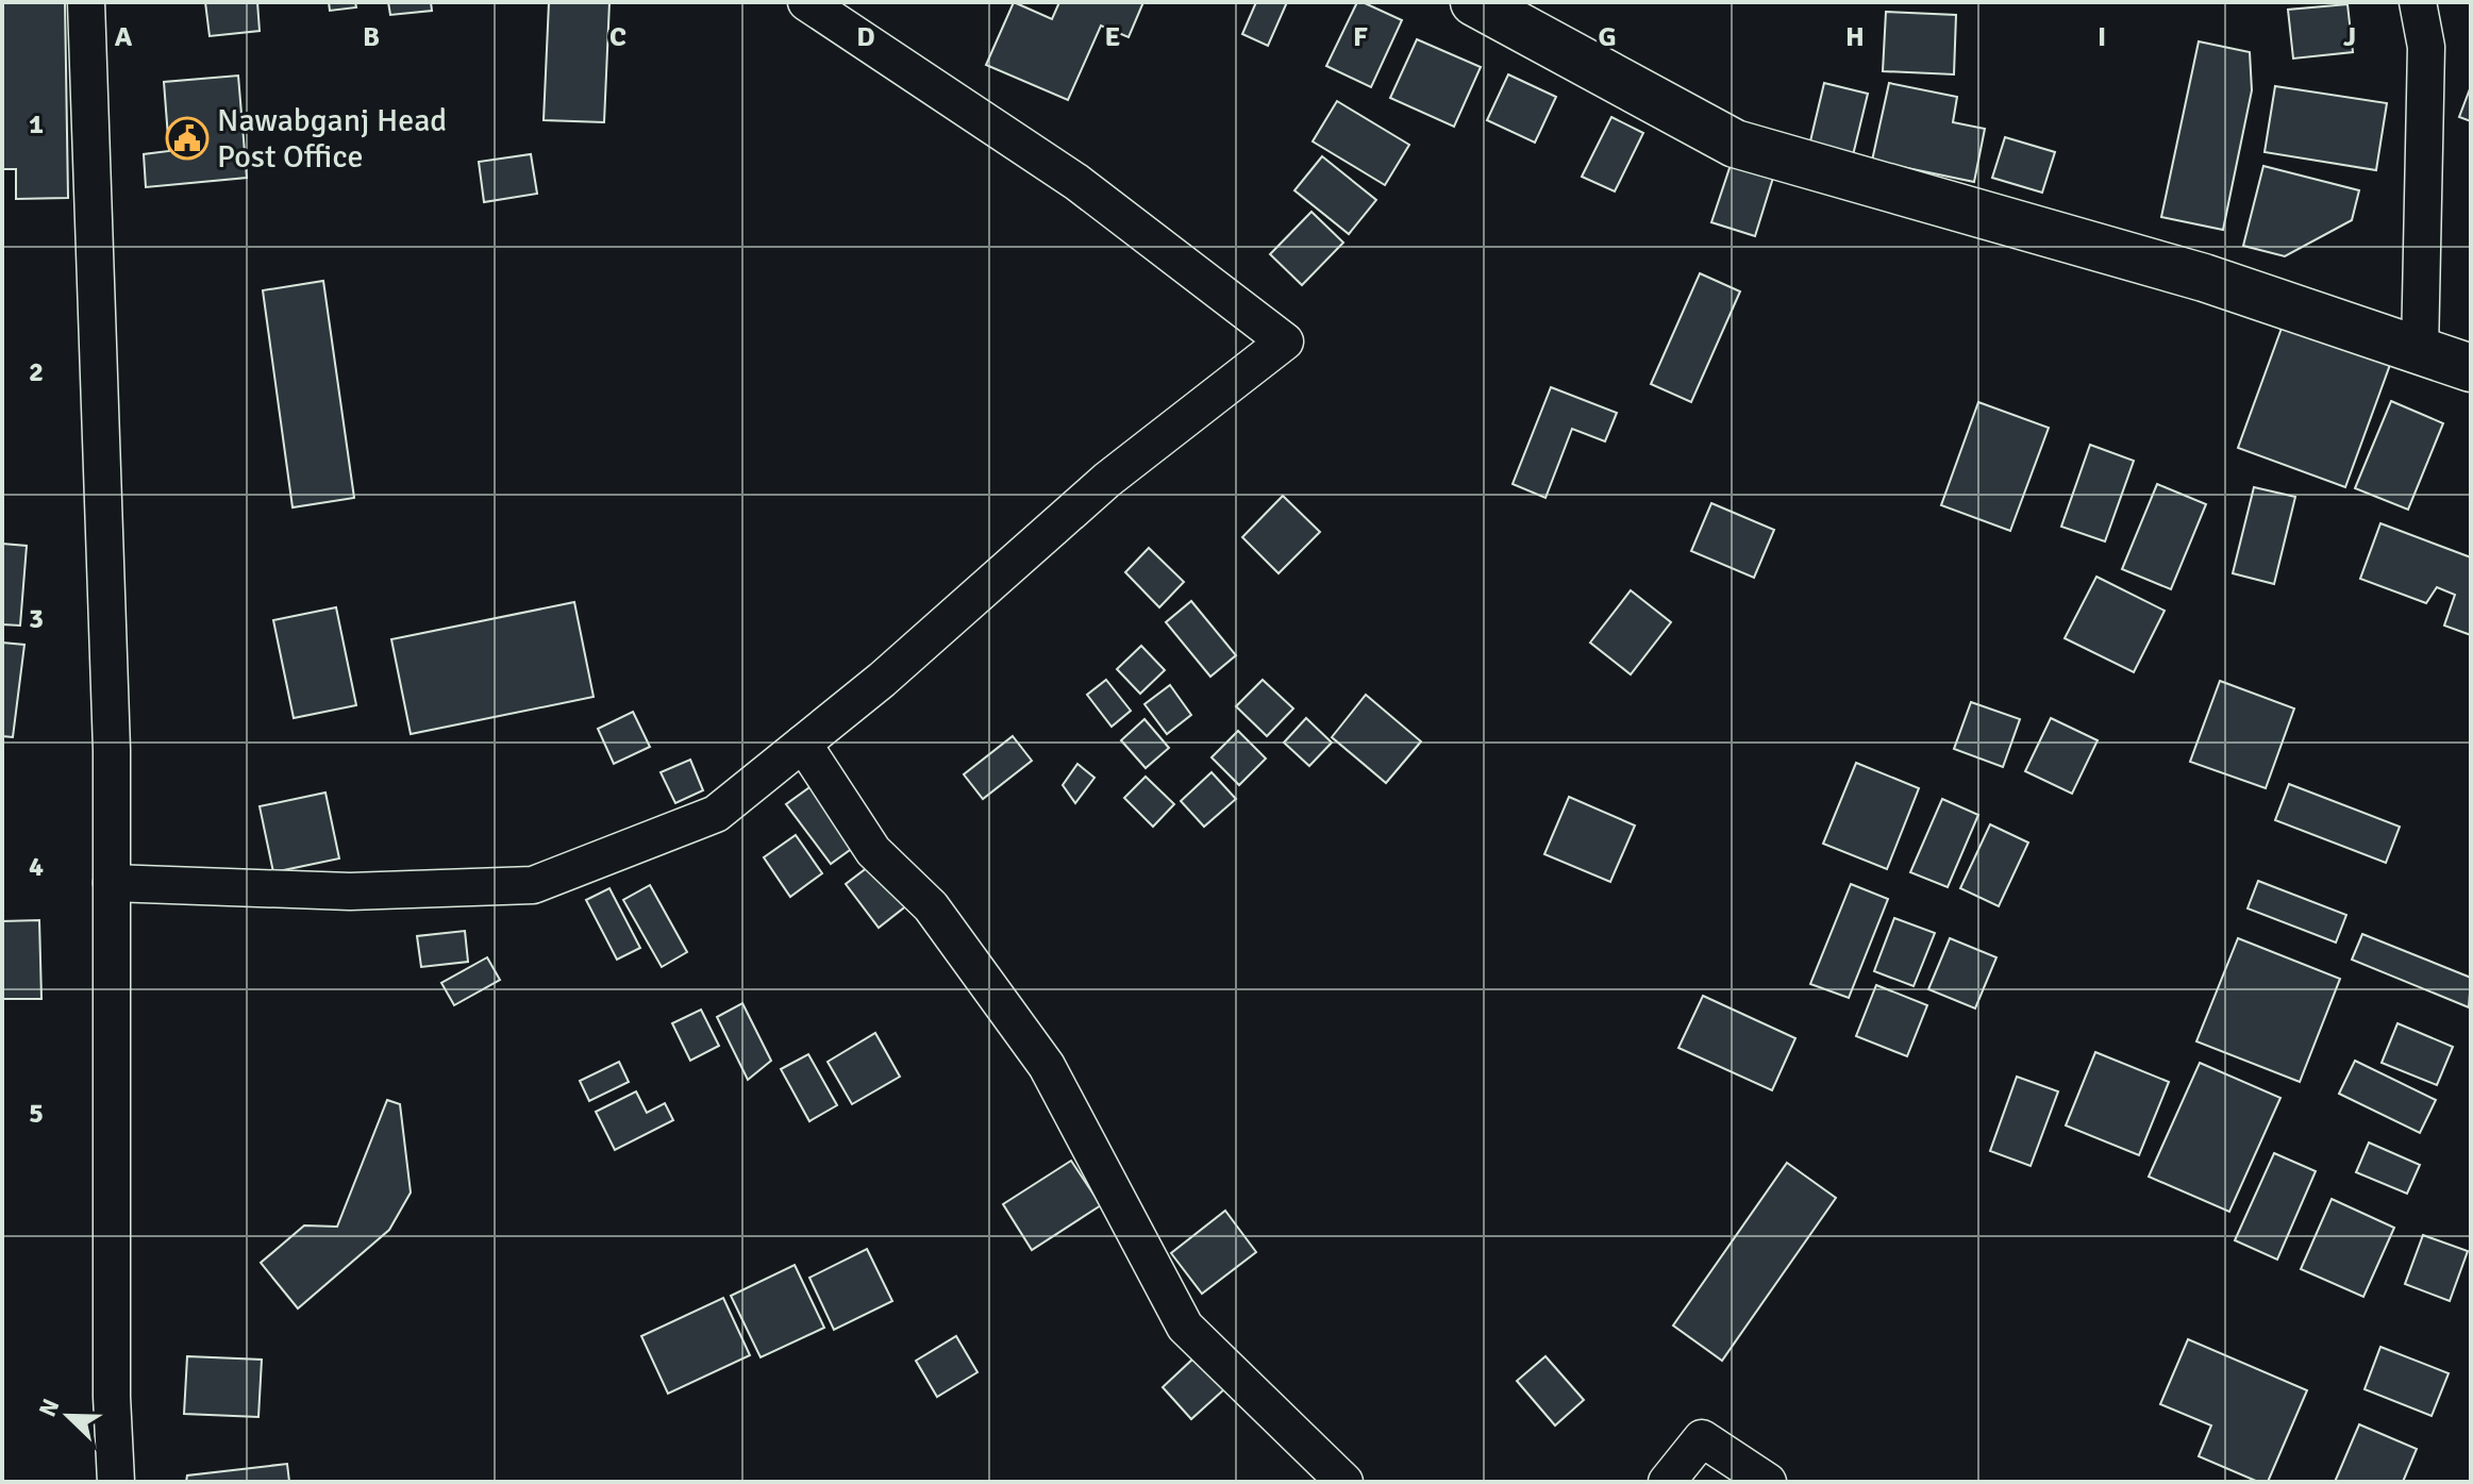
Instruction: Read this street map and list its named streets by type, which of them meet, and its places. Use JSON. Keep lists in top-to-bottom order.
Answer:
{
  "places": {
    "public building": ["Nawabganj Head Post Office"]
  },
  "north": "top left",
  "grid": {
    "columns": [
      "A",
      "B",
      "C",
      "D",
      "E",
      "F",
      "G",
      "H",
      "I",
      "J"
    ],
    "rows": [
      "1",
      "2",
      "3",
      "4",
      "5"
    ]
  }
}
